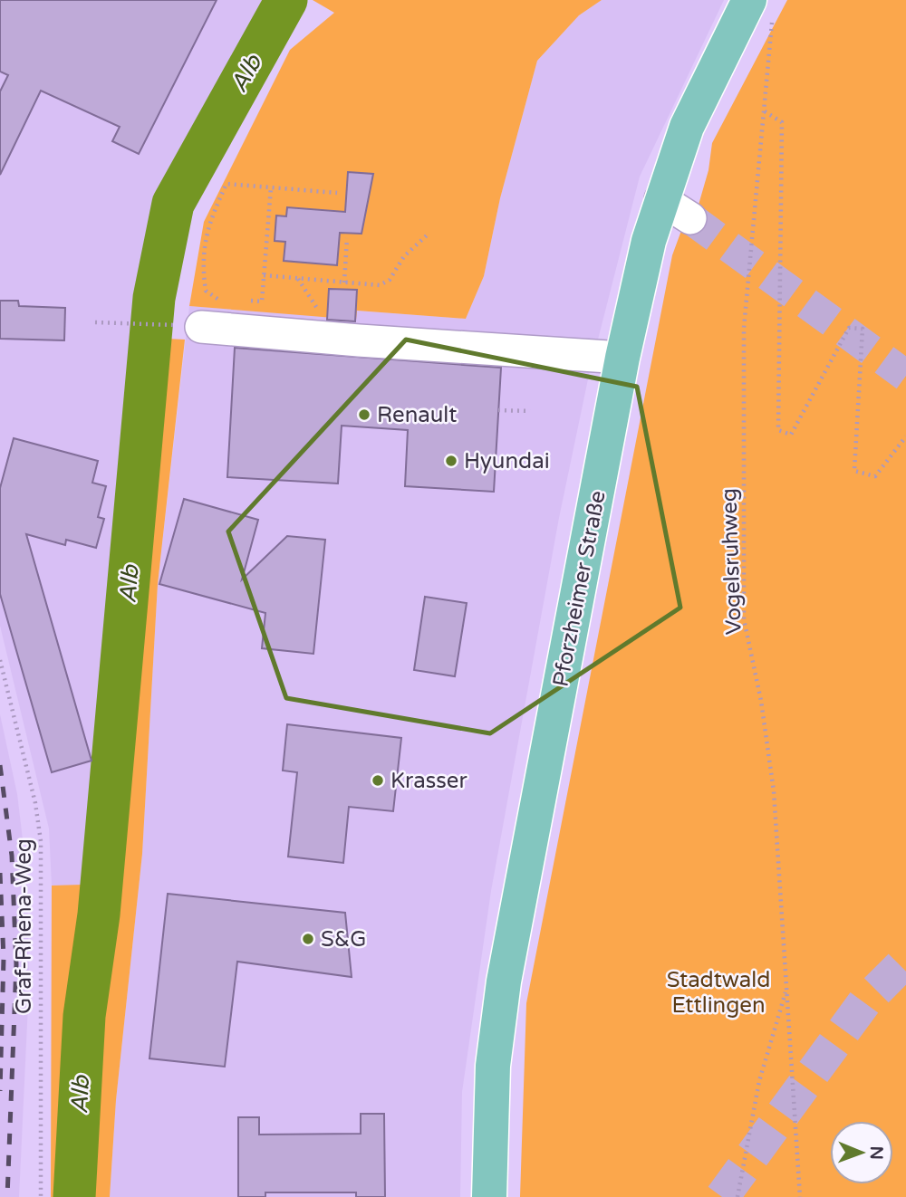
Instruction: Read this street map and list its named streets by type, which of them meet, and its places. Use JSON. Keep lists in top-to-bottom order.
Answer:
{
  "streets": {
    "main road": ["Pforzheimer Straße"],
    "path": ["Vogelsruhweg", "Graf-Rhena-Weg"]
  },
  "crossings": [
    ["Vogelsruhweg", "Pforzheimer Straße"]
  ],
  "water": ["Alb"],
  "parks": ["Stadtwald Ettlingen"],
  "places": [
    "Renault",
    "Hyundai",
    "Krasser",
    "S&G"
  ],
  "north": "right"
}
